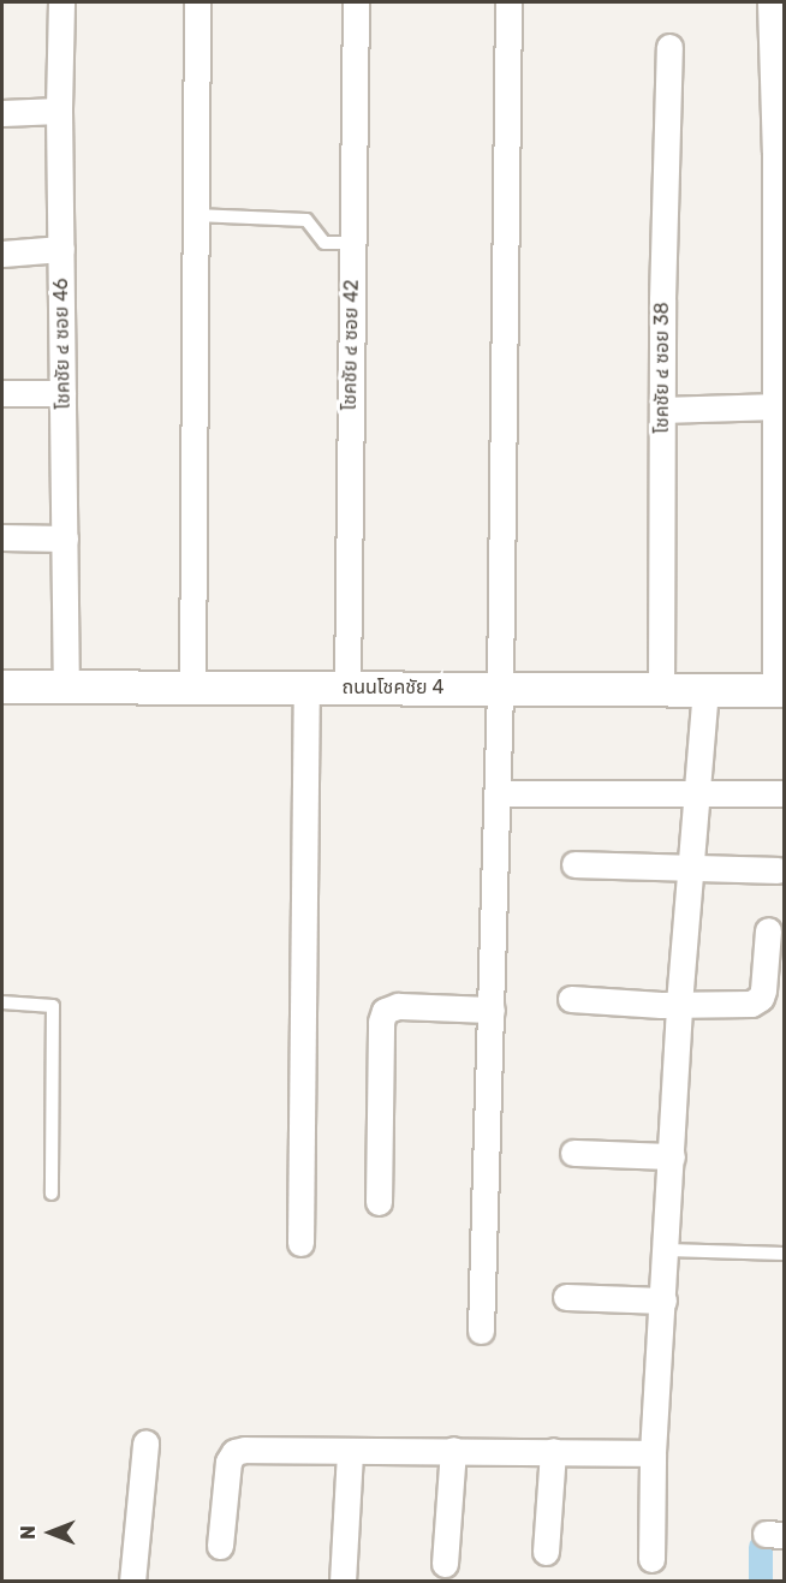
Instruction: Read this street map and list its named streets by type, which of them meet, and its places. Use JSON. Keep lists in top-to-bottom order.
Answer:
{
  "streets": {
    "street": [
      "โชคชัย ๔ ซอย 46",
      "โชคชัย ๔ ซอย 42",
      "โชคชัย ๔ ซอย 38",
      "ถนนโชคชัย 4"
    ]
  },
  "crossings": [
    ["โชคชัย ๔ ซอย 46", "ถนนโชคชัย 4"],
    ["โชคชัย ๔ ซอย 42", "ถนนโชคชัย 4"],
    ["โชคชัย ๔ ซอย 38", "ถนนโชคชัย 4"]
  ],
  "north": "left"
}
